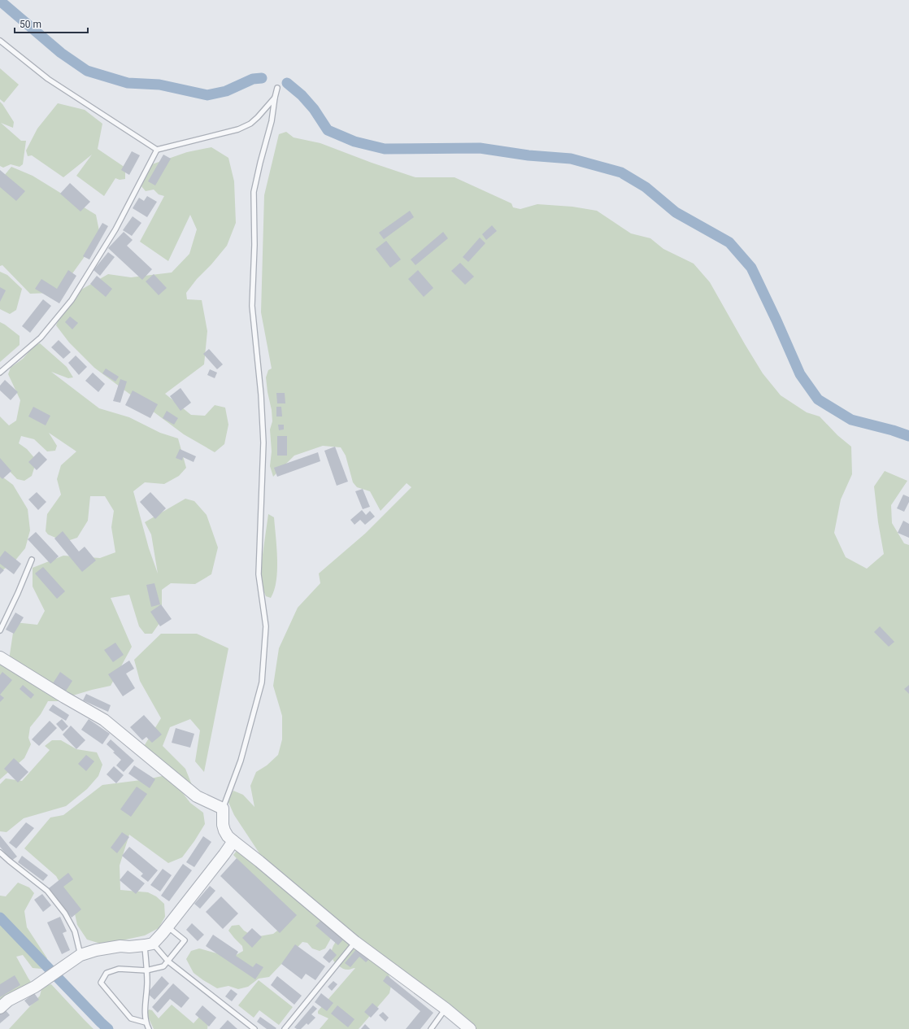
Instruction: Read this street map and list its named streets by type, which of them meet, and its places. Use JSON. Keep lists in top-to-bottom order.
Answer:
{
  "scale_bar": "50 m"
}
